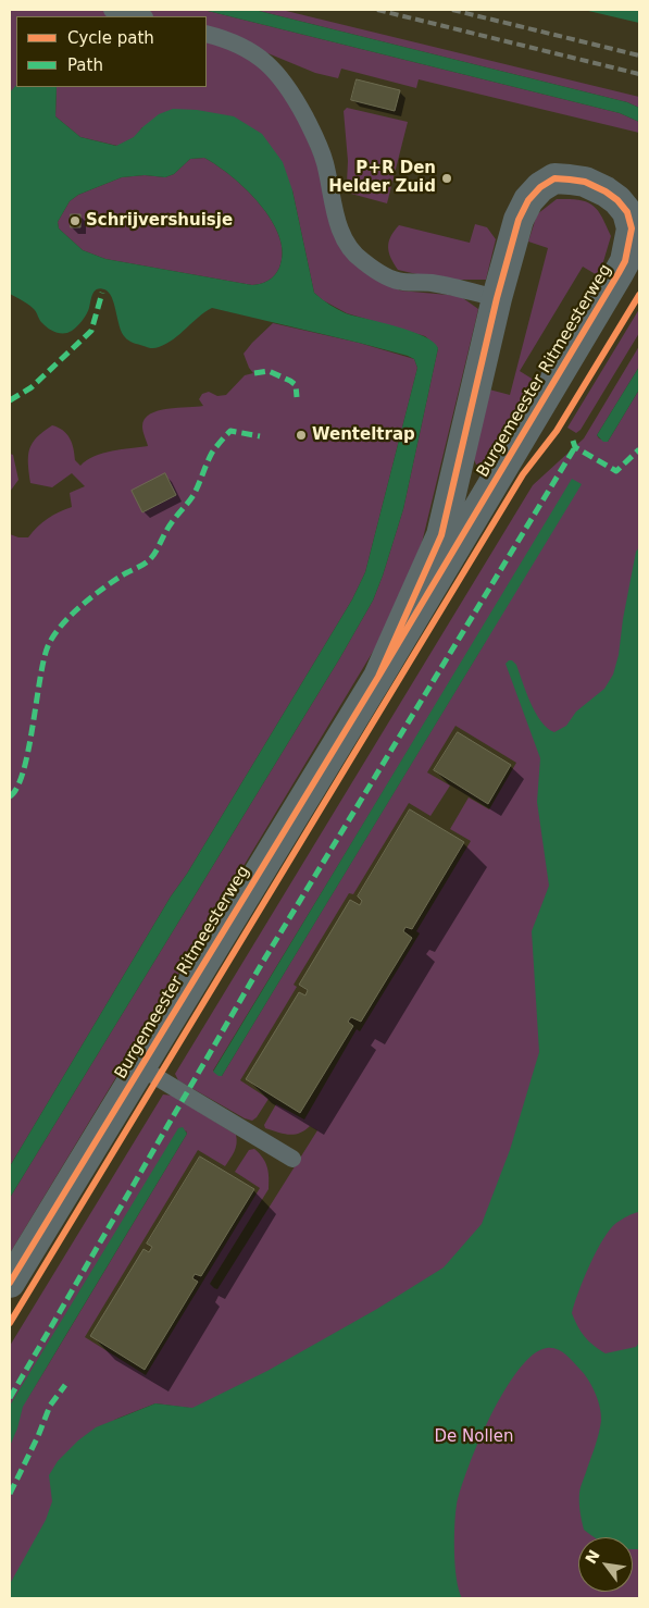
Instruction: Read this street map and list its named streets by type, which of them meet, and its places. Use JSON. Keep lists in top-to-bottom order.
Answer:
{
  "streets": {
    "street": ["Burgemeester Ritmeesterweg"]
  },
  "parks": ["De Nollen"],
  "places": ["P+R Den Helder Zuid", "Schrijvershuisje", "Wenteltrap"],
  "legend": ["Cycle path", "Path"],
  "north": "top left"
}
